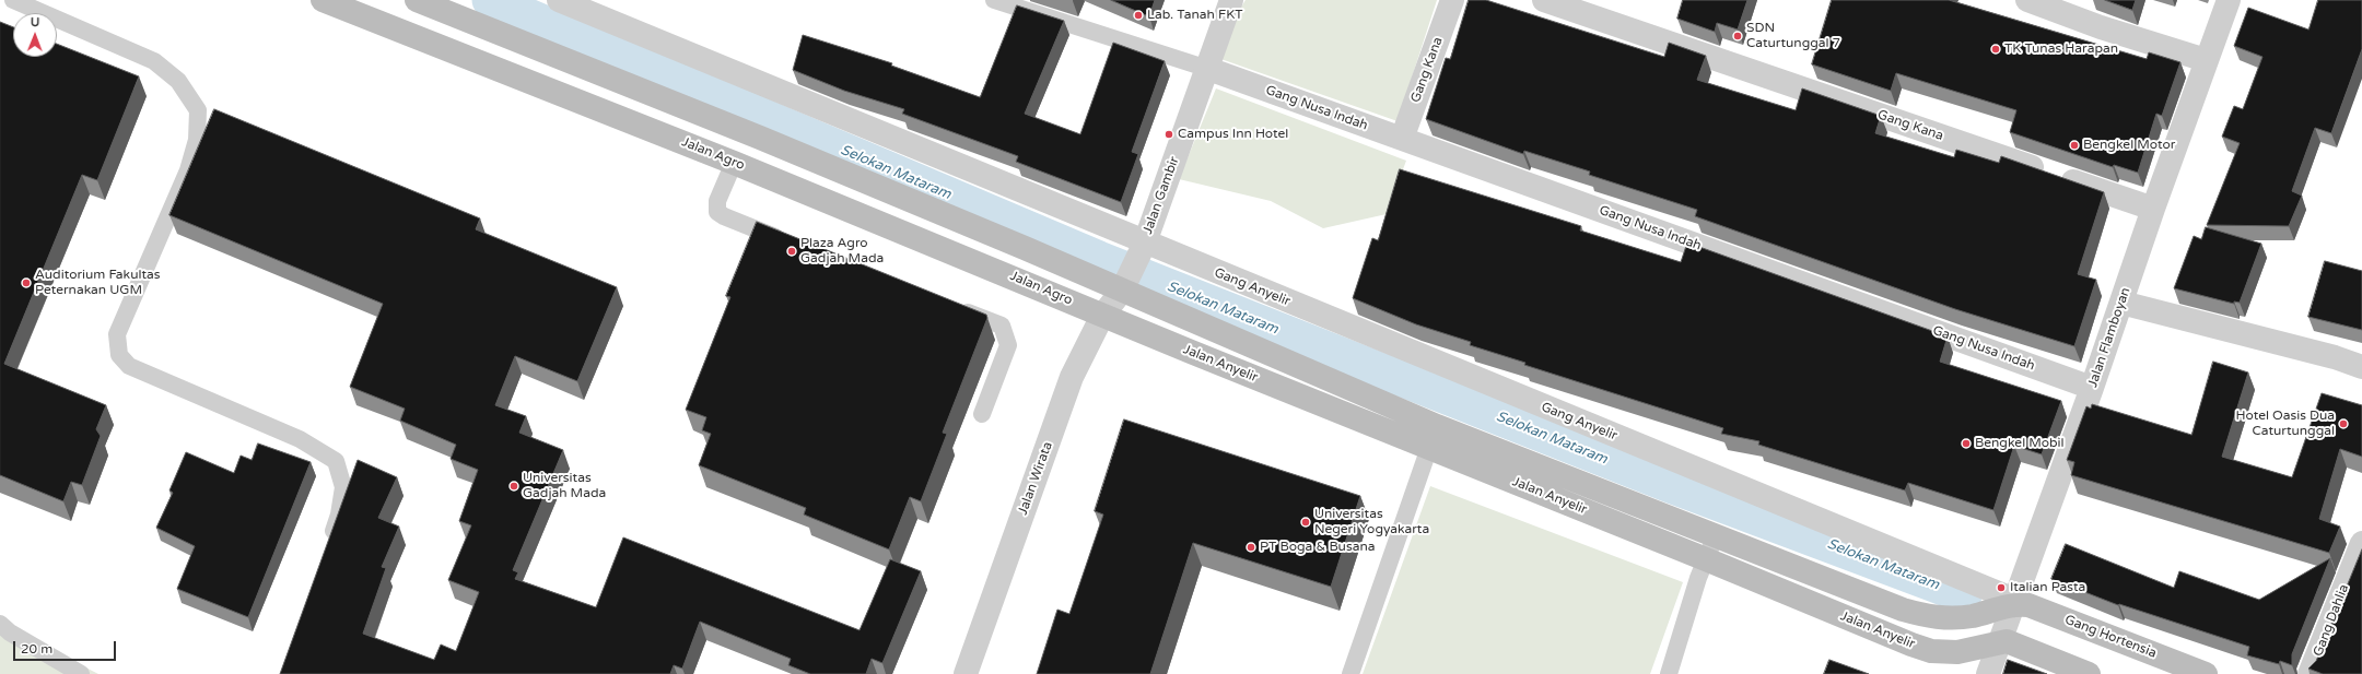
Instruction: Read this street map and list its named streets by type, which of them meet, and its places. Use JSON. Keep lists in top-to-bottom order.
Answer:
{
  "streets": {
    "main road": ["Jalan Agro", "Jalan Anyelir", "Gang Hortensia"],
    "street": [
      "Gang Kana",
      "Gang Nusa Indah",
      "Jalan Gambir",
      "Gang Anyelir",
      "Jalan Flamboyan",
      "Jalan Wirata",
      "Gang Dahlia"
    ]
  },
  "crossings": [
    ["Gang Kana", "Gang Nusa Indah"],
    ["Gang Kana", "Jalan Flamboyan"],
    ["Gang Nusa Indah", "Jalan Gambir"],
    ["Gang Nusa Indah", "Jalan Flamboyan"],
    ["Jalan Agro", "Jalan Anyelir"],
    ["Jalan Agro", "Jalan Wirata"],
    ["Jalan Gambir", "Gang Anyelir"],
    ["Jalan Gambir", "Jalan Anyelir"],
    ["Jalan Gambir", "Jalan Wirata"],
    ["Gang Anyelir", "Jalan Flamboyan"],
    ["Gang Anyelir", "Jalan Anyelir"],
    ["Gang Anyelir", "Gang Hortensia"],
    ["Jalan Flamboyan", "Jalan Anyelir"],
    ["Jalan Flamboyan", "Gang Hortensia"],
    ["Jalan Anyelir", "Jalan Wirata"],
    ["Jalan Anyelir", "Gang Hortensia"]
  ],
  "water": ["Selokan Mataram"],
  "places": [
    "Lab. Tanah FKT",
    "SDN Caturtunggal 7",
    "TK Tunas Harapan",
    "Campus Inn Hotel",
    "Bengkel Motor",
    "Plaza Agro Gadjah Mada",
    "Auditorium Fakultas Peternakan UGM",
    "Hotel Oasis Dua Caturtunggal",
    "Bengkel Mobil",
    "Universitas Gadjah Mada",
    "Universitas Negeri Yogyakarta",
    "PT Boga & Busana",
    "Italian Pasta"
  ],
  "scale_bar": "20 m",
  "north": "top"
}
